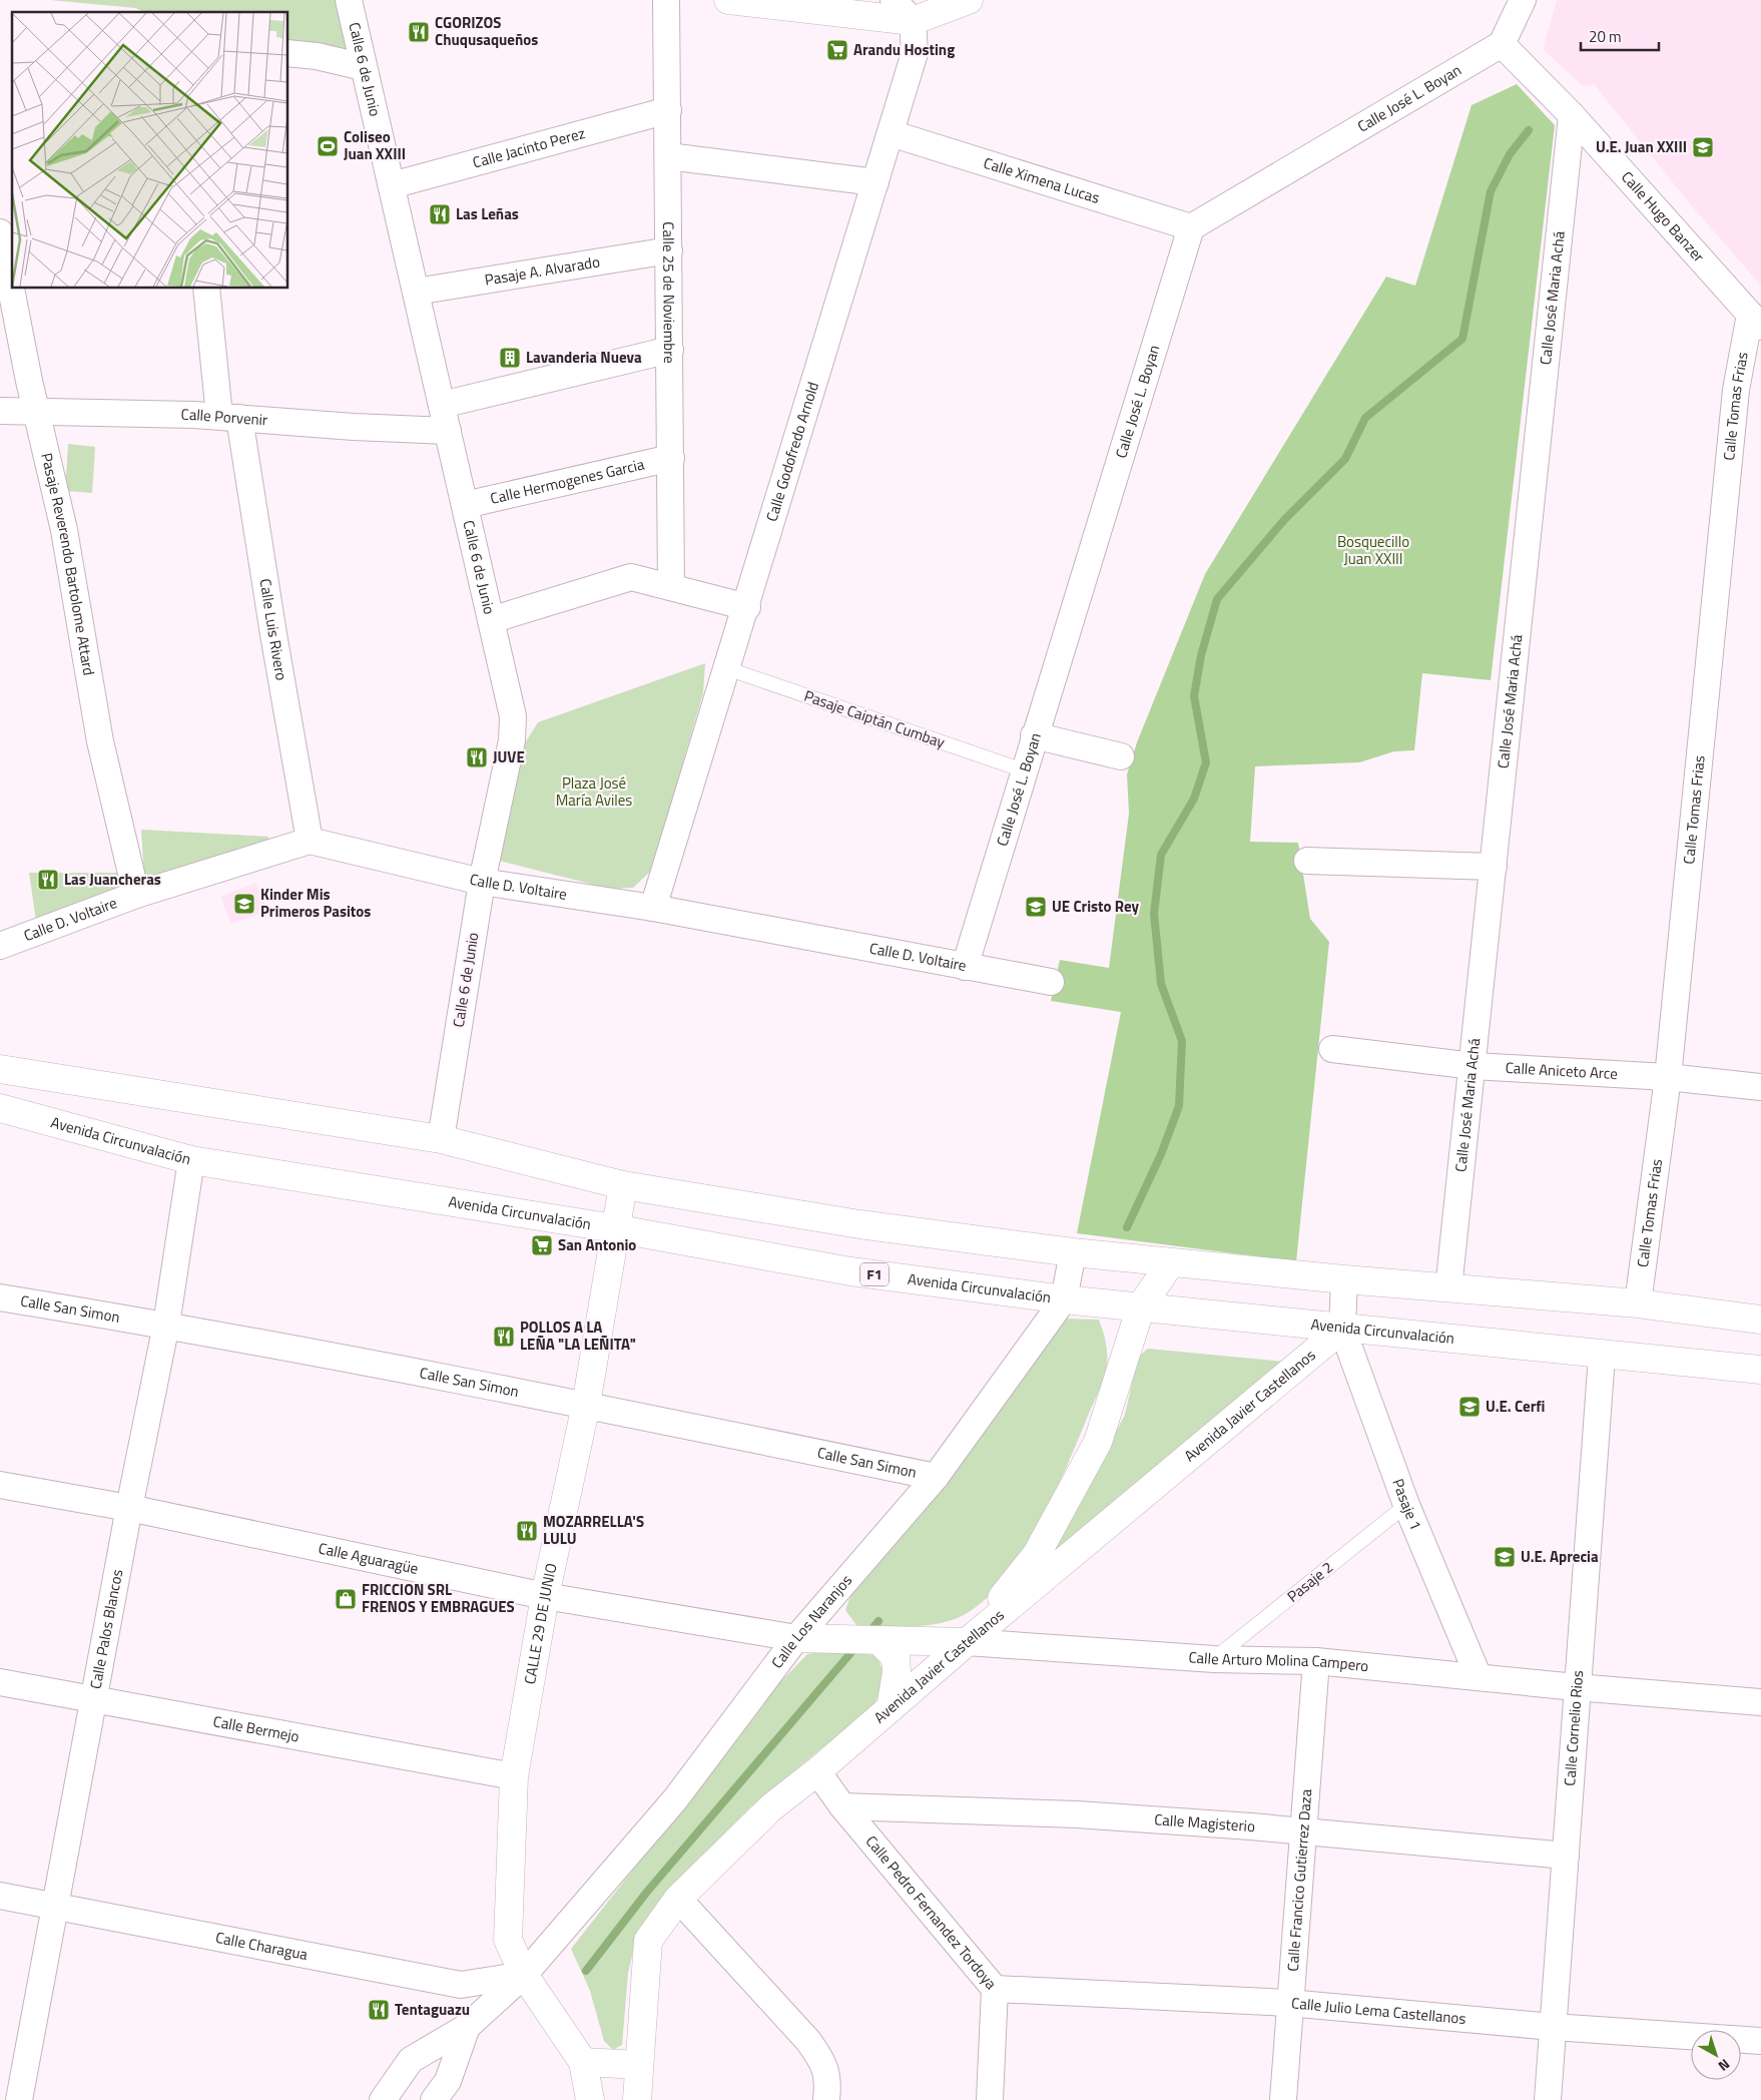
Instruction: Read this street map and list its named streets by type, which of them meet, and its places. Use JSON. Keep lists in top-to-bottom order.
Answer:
{
  "streets": {
    "main road": [
      "Avenida Circunvalación",
      "F1",
      "Avenida Javier Castellanos",
      "CALLE 29 DE JUNIO",
      "Calle Arturo Molina Campero"
    ],
    "street": [
      "Calle 6 de Junio",
      "Calle José L. Boyan",
      "Calle Jacinto Perez",
      "Calle Ximena Lucas",
      "Calle Hugo Banzer",
      "Pasaje A. Alvarado",
      "Calle 25 de Noviembre",
      "Calle José Maria Achá",
      "Calle Tomas Frias",
      "Calle Porvenir",
      "Calle Godofredo Arnold",
      "Calle Hermogenes Garcia",
      "Pasaje Reverendo Bartolome Attard",
      "Calle Luis Rivero",
      "Calle D. Voltaire",
      "Calle Aniceto Arce",
      "Calle San Simon",
      "Pasaje 1",
      "Calle Aguaragüe",
      "Calle Los Naranjos",
      "Calle Palos Blancos",
      "Calle Cornelio Rios",
      "Calle Bermejo",
      "Calle Magisterio",
      "Calle Francico Gutierrez Daza",
      "Calle Pedro Fernandez Tordoya",
      "Calle Charagua",
      "Calle Julio Lema Castellanos"
    ],
    "lane": ["Pasaje Caiptán Cumbay", "Pasaje 2"]
  },
  "crossings": [
    ["Calle 6 de Junio", "Calle Jacinto Perez"],
    ["Calle 6 de Junio", "Pasaje A. Alvarado"],
    ["Calle 6 de Junio", "Calle Porvenir"],
    ["Calle 6 de Junio", "Calle Hermogenes Garcia"],
    ["Calle 6 de Junio", "Calle D. Voltaire"],
    ["Calle José L. Boyan", "Calle Ximena Lucas"],
    ["Calle José L. Boyan", "Calle Hugo Banzer"],
    ["Calle José L. Boyan", "Pasaje Caiptán Cumbay"],
    ["Calle José L. Boyan", "Calle D. Voltaire"],
    ["Calle Jacinto Perez", "Calle 25 de Noviembre"],
    ["Calle Ximena Lucas", "Calle Godofredo Arnold"],
    ["Calle Hugo Banzer", "Calle José Maria Achá"],
    ["Calle Hugo Banzer", "Calle Tomas Frias"],
    ["Pasaje A. Alvarado", "Calle 25 de Noviembre"],
    ["Calle 25 de Noviembre", "Calle Hermogenes Garcia"],
    ["Calle José Maria Achá", "Calle Aniceto Arce"],
    ["Calle Tomas Frias", "Calle Aniceto Arce"],
    ["Calle Porvenir", "Pasaje Reverendo Bartolome Attard"],
    ["Calle Porvenir", "Calle Luis Rivero"],
    ["Calle Godofredo Arnold", "Pasaje Caiptán Cumbay"],
    ["Calle Godofredo Arnold", "Calle D. Voltaire"],
    ["Pasaje Reverendo Bartolome Attard", "Calle D. Voltaire"],
    ["Calle Luis Rivero", "Calle D. Voltaire"],
    ["Avenida Circunvalación", "Avenida Javier Castellanos"],
    ["Avenida Circunvalación", "Pasaje 1"],
    ["Avenida Circunvalación", "Calle Los Naranjos"],
    ["Avenida Circunvalación", "CALLE 29 DE JUNIO"],
    ["Avenida Circunvalación", "Calle Palos Blancos"],
    ["Avenida Circunvalación", "Calle Cornelio Rios"],
    ["Calle San Simon", "Calle Los Naranjos"],
    ["Calle San Simon", "CALLE 29 DE JUNIO"],
    ["Calle San Simon", "Calle Palos Blancos"],
    ["Avenida Javier Castellanos", "Pasaje 1"],
    ["Avenida Javier Castellanos", "Calle Arturo Molina Campero"],
    ["Avenida Javier Castellanos", "Calle Pedro Fernandez Tordoya"],
    ["Pasaje 1", "Pasaje 2"],
    ["Pasaje 1", "Calle Arturo Molina Campero"],
    ["Calle Aguaragüe", "Calle Los Naranjos"],
    ["Calle Aguaragüe", "CALLE 29 DE JUNIO"],
    ["Calle Aguaragüe", "Calle Palos Blancos"],
    ["Calle Aguaragüe", "Calle Arturo Molina Campero"],
    ["Pasaje 2", "Calle Arturo Molina Campero"],
    ["Calle Los Naranjos", "CALLE 29 DE JUNIO"],
    ["Calle Los Naranjos", "Calle Arturo Molina Campero"],
    ["Calle Los Naranjos", "Calle Charagua"],
    ["CALLE 29 DE JUNIO", "Calle Bermejo"],
    ["CALLE 29 DE JUNIO", "Calle Charagua"],
    ["Calle Palos Blancos", "Calle Bermejo"],
    ["Calle Palos Blancos", "Calle Charagua"],
    ["Calle Arturo Molina Campero", "Calle Cornelio Rios"],
    ["Calle Arturo Molina Campero", "Calle Francico Gutierrez Daza"],
    ["Calle Cornelio Rios", "Calle Magisterio"],
    ["Calle Cornelio Rios", "Calle Julio Lema Castellanos"],
    ["Calle Magisterio", "Calle Francico Gutierrez Daza"],
    ["Calle Magisterio", "Calle Pedro Fernandez Tordoya"],
    ["Calle Francico Gutierrez Daza", "Calle Julio Lema Castellanos"],
    ["Calle Pedro Fernandez Tordoya", "Calle Julio Lema Castellanos"]
  ],
  "parks": ["Bosquecillo Juan XXIII", "Plaza José María Aviles"],
  "places": {
    "restaurant": [
      "CGORIZOS Chuqusaqueños",
      "Las Leñas",
      "JUVE",
      "Las Juancheras",
      "POLLOS A LA LEÑA \"LA LEÑITA\"",
      "MOZARRELLA'S LULU",
      "Tentaguazu"
    ],
    "supermarket": ["Arandu Hosting", "San Antonio"],
    "sports": ["Coliseo Juan XXIII"],
    "school or university": [
      "U.E. Juan XXIII",
      "Kinder Mis Primeros Pasitos",
      "UE Cristo Rey",
      "U.E. Cerfi",
      "U.E. Aprecia"
    ],
    "building": ["Lavanderia Nueva"],
    "shop": ["FRICCION SRL FRENOS Y EMBRAGUES"]
  },
  "scale_bar": "20 m",
  "north": "bottom right"
}
